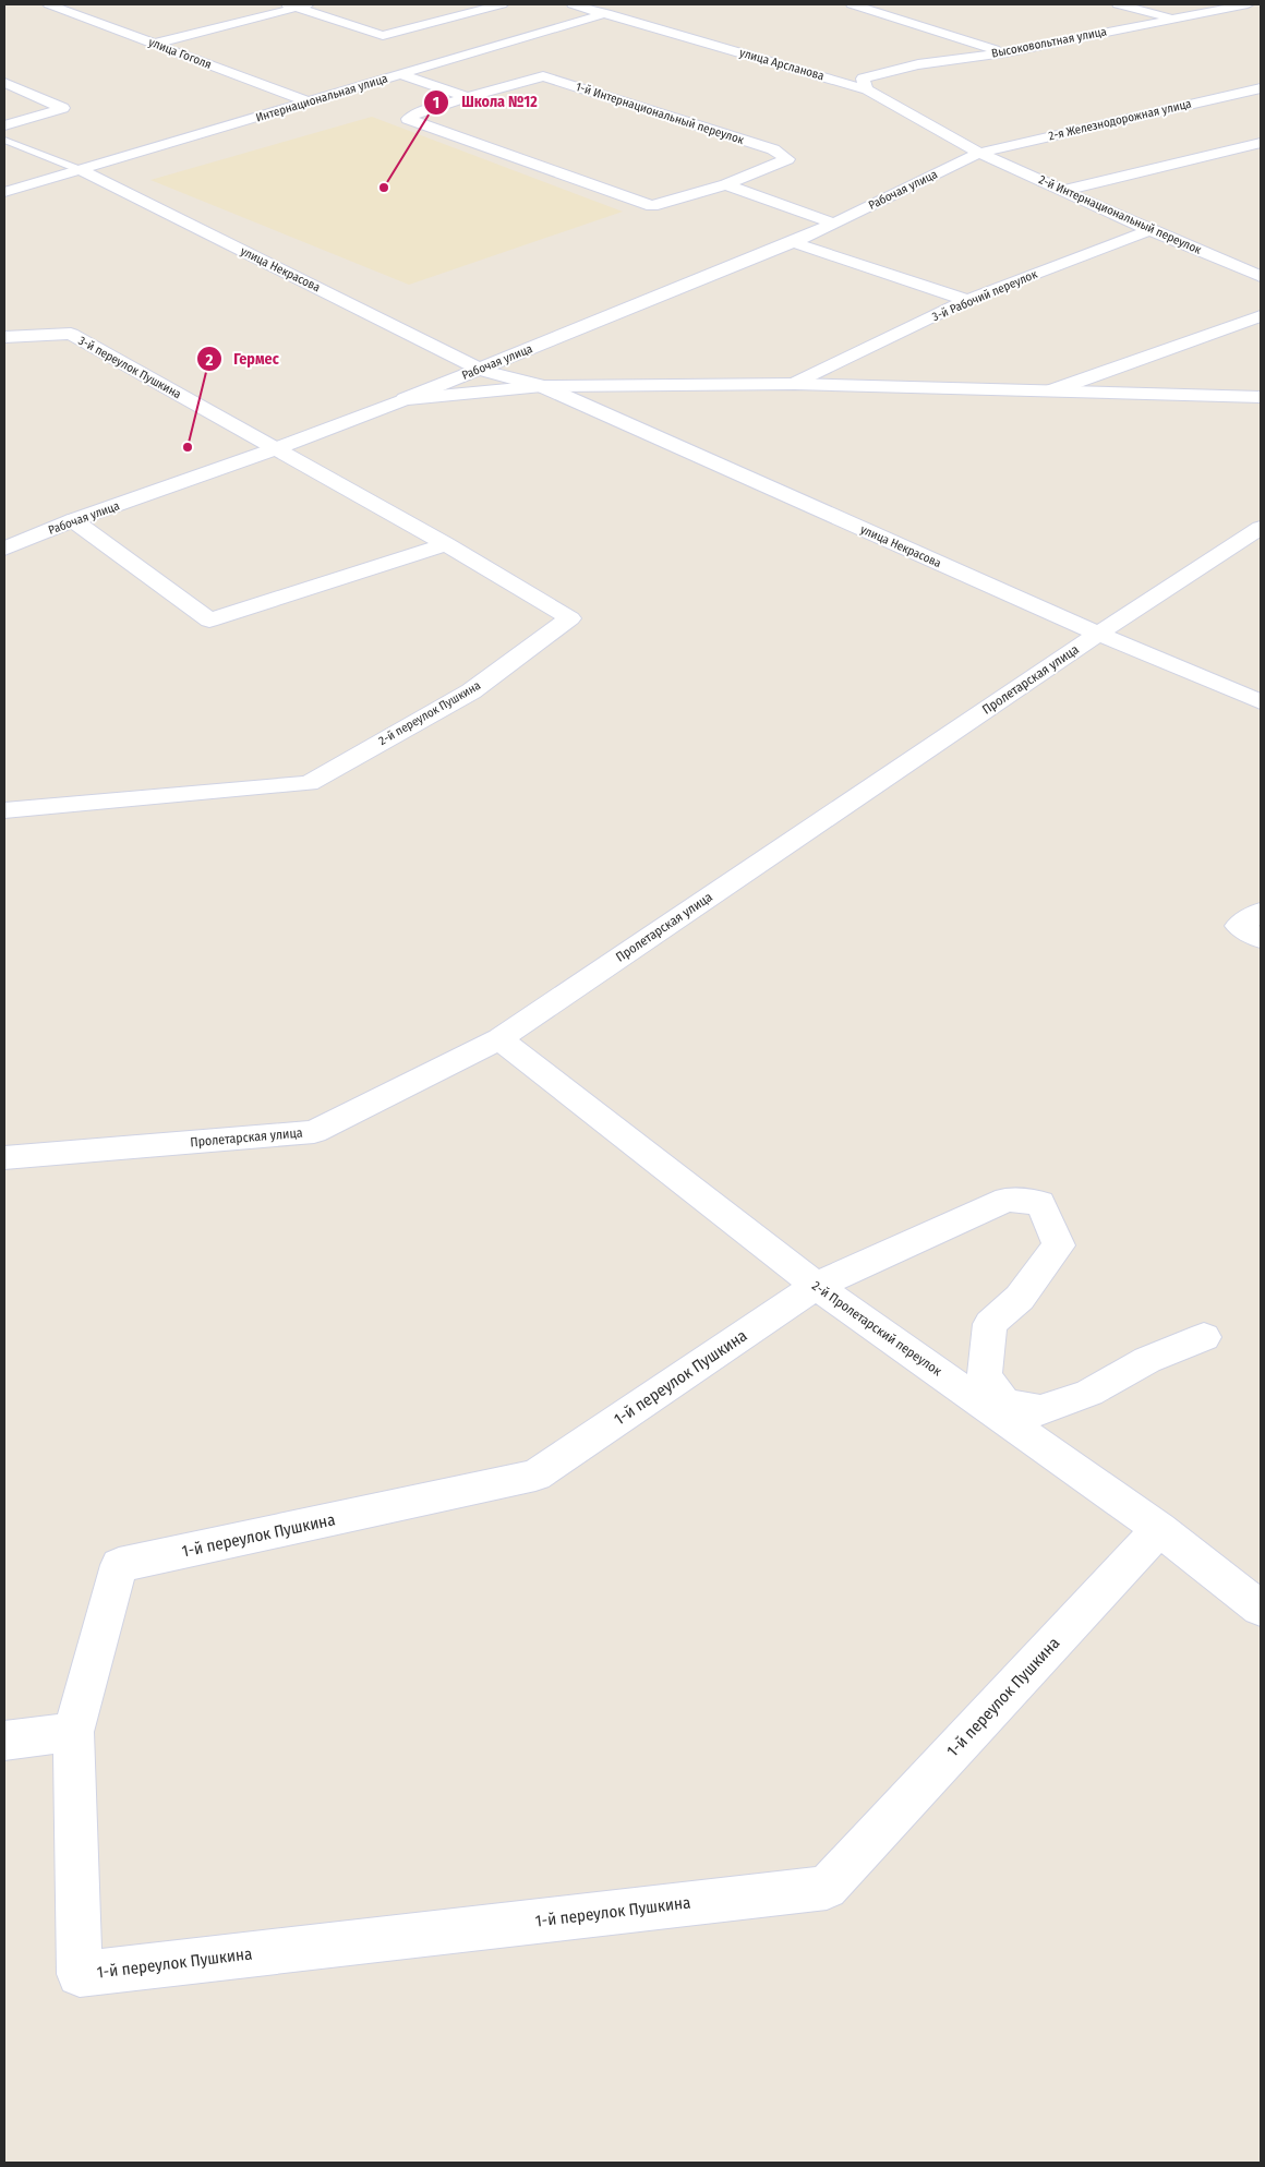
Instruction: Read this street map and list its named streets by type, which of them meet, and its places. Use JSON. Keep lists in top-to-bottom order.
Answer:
{
  "streets": {
    "street": [
      "Высоковольтная улица",
      "улица Гоголя",
      "улица Арсланова",
      "Интернациональная улица",
      "1-й Интернациональный переулок",
      "2-я Железнодорожная улица",
      "Рабочая улица",
      "2-й Интернациональный переулок",
      "улица Некрасова",
      "3-й Рабочий переулок",
      "3-й переулок Пушкина",
      "Пролетарская улица",
      "2-й переулок Пушкина",
      "2-й Пролетарский переулок",
      "1-й переулок Пушкина"
    ]
  },
  "crossings": [
    ["Высоковольтная улица", "улица Арсланова"],
    ["улица Гоголя", "Интернациональная улица"],
    ["улица Арсланова", "Интернациональная улица"],
    ["улица Арсланова", "2-я Железнодорожная улица"],
    ["улица Арсланова", "Рабочая улица"],
    ["улица Арсланова", "2-й Интернациональный переулок"],
    ["Интернациональная улица", "улица Некрасова"],
    ["2-я Железнодорожная улица", "Рабочая улица"],
    ["2-я Железнодорожная улица", "2-й Интернациональный переулок"],
    ["Рабочая улица", "2-й Интернациональный переулок"],
    ["Рабочая улица", "улица Некрасова"],
    ["Рабочая улица", "3-й переулок Пушкина"],
    ["Рабочая улица", "2-й переулок Пушкина"],
    ["2-й Интернациональный переулок", "3-й Рабочий переулок"],
    ["улица Некрасова", "Пролетарская улица"],
    ["3-й переулок Пушкина", "2-й переулок Пушкина"],
    ["Пролетарская улица", "2-й Пролетарский переулок"],
    ["2-й Пролетарский переулок", "1-й переулок Пушкина"]
  ],
  "places": ["Школа №12", "Гермес"]
}
